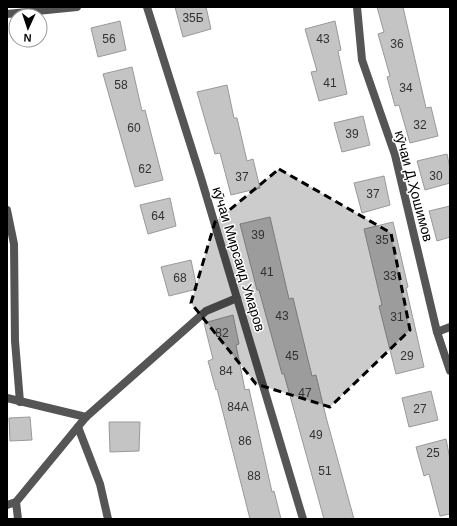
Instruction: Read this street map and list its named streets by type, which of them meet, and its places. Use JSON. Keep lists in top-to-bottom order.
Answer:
{
  "streets": {
    "street": ["кӯчаи Д.Ҳошимов", "кӯчаи Мирсаид Умаров"]
  },
  "house_numbers": [
    "35Б",
    "56",
    "43",
    "36",
    "41",
    "58",
    "34",
    "32",
    "60",
    "39",
    "62",
    "30",
    "37",
    "37",
    "64",
    "39",
    "35",
    "41",
    "33",
    "68",
    "43",
    "31",
    "82",
    "45",
    "29",
    "84",
    "47",
    "84А",
    "27",
    "49",
    "86",
    "25",
    "51",
    "88"
  ],
  "north": "bottom"
}
